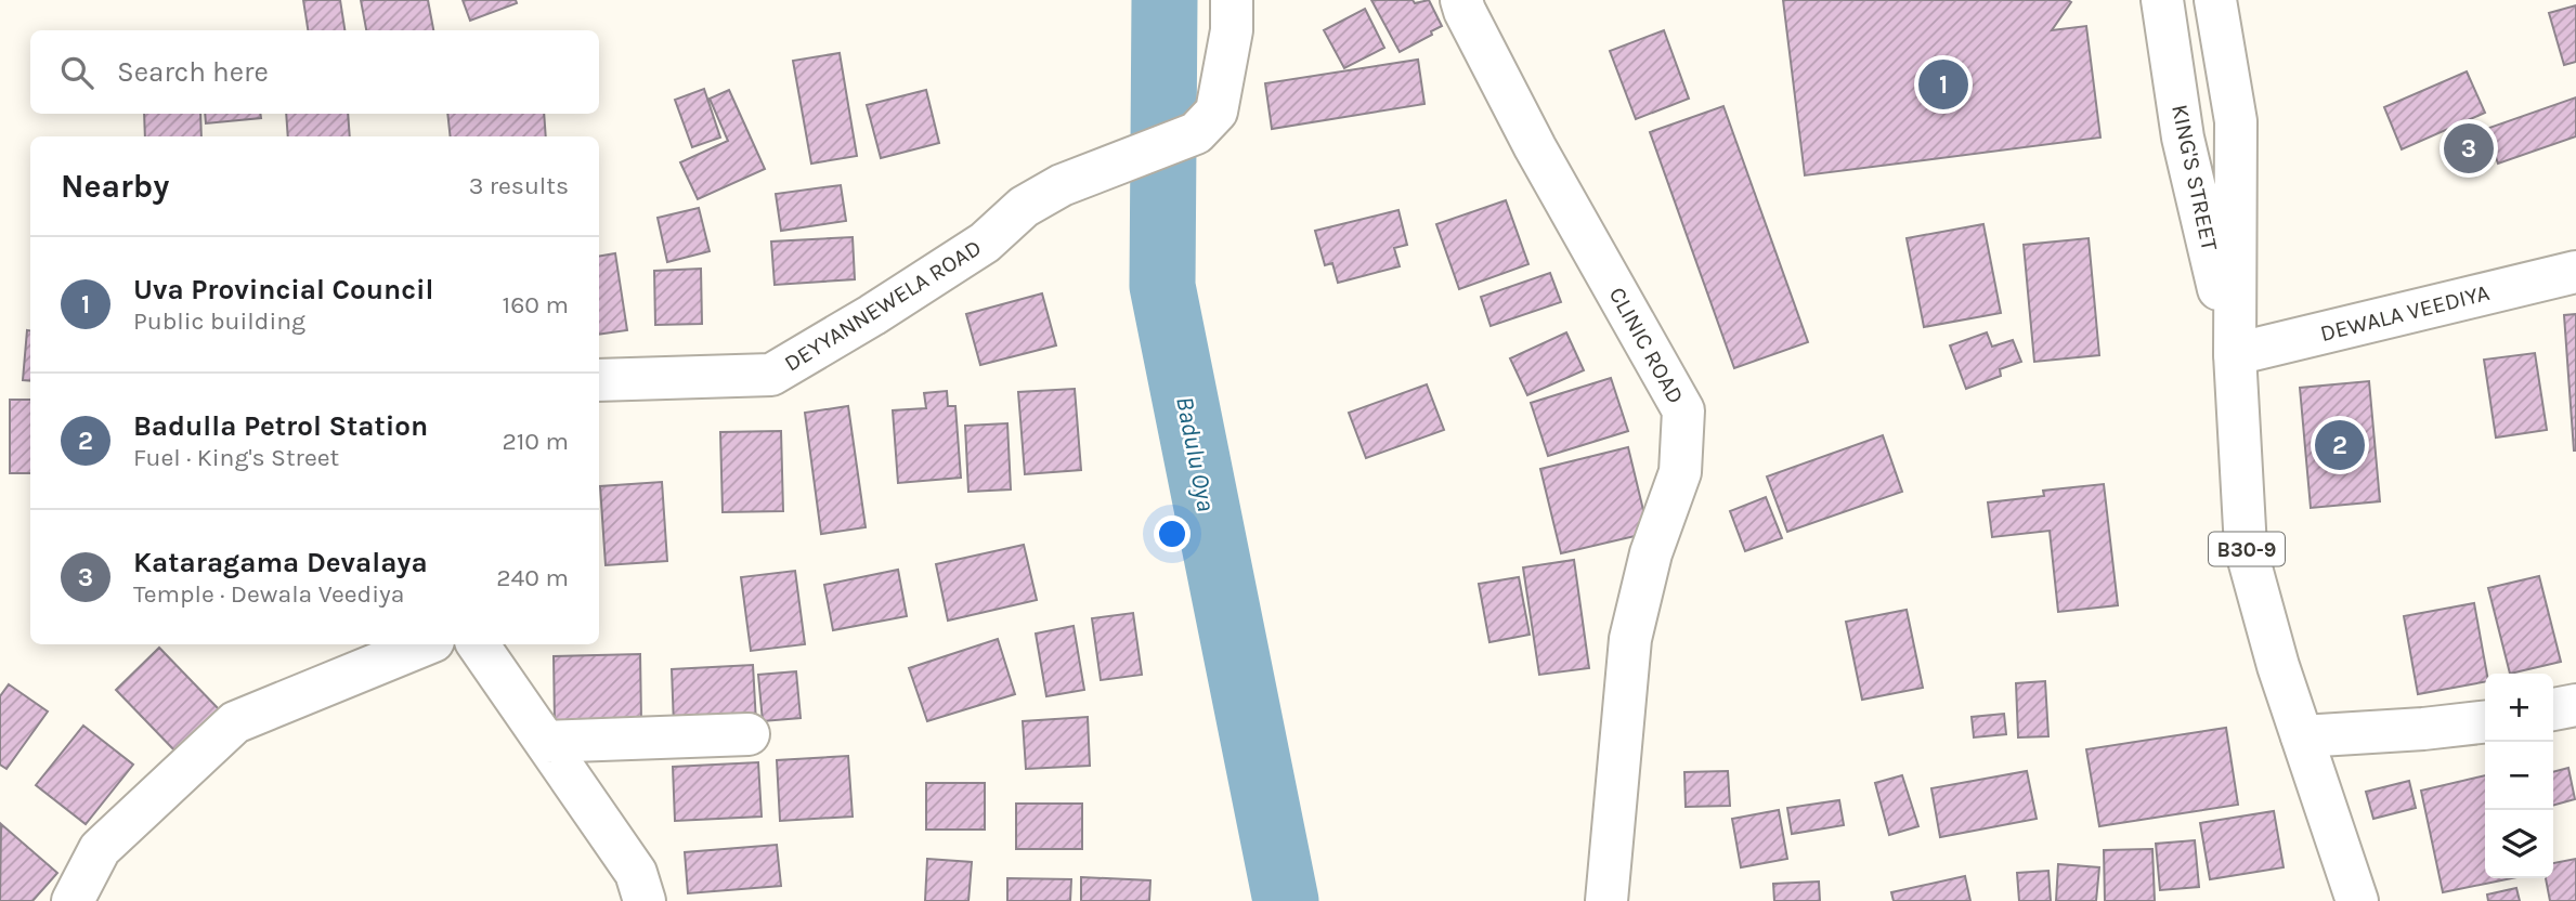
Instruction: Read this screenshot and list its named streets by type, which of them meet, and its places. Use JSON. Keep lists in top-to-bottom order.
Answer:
{
  "streets": {
    "street": [
      "KING'S STREET",
      "DEYYANNEWELA ROAD",
      "DEWALA VEEDIYA",
      "CLINIC ROAD",
      "B30-9"
    ]
  },
  "crossings": [
    ["KING'S STREET", "DEWALA VEEDIYA"],
    ["KING'S STREET", "B30-9"]
  ],
  "water": ["Badulu Oya"],
  "page": {
    "search": "Search here",
    "pins": ["1", "3", "2"],
    "heading": ["Nearby", "3 results"],
    "list": [
      {
        "mark": "1",
        "name": "Uva Provincial Council",
        "note": "Public building",
        "value": "160 m"
      },
      {
        "mark": "2",
        "name": "Badulla Petrol Station",
        "note": "Fuel · King's Street",
        "value": "210 m"
      },
      {
        "mark": "3",
        "name": "Kataragama Devalaya",
        "note": "Temple · Dewala Veediya",
        "value": "240 m"
      }
    ],
    "map_buttons": ["+", "−"]
  }
}
